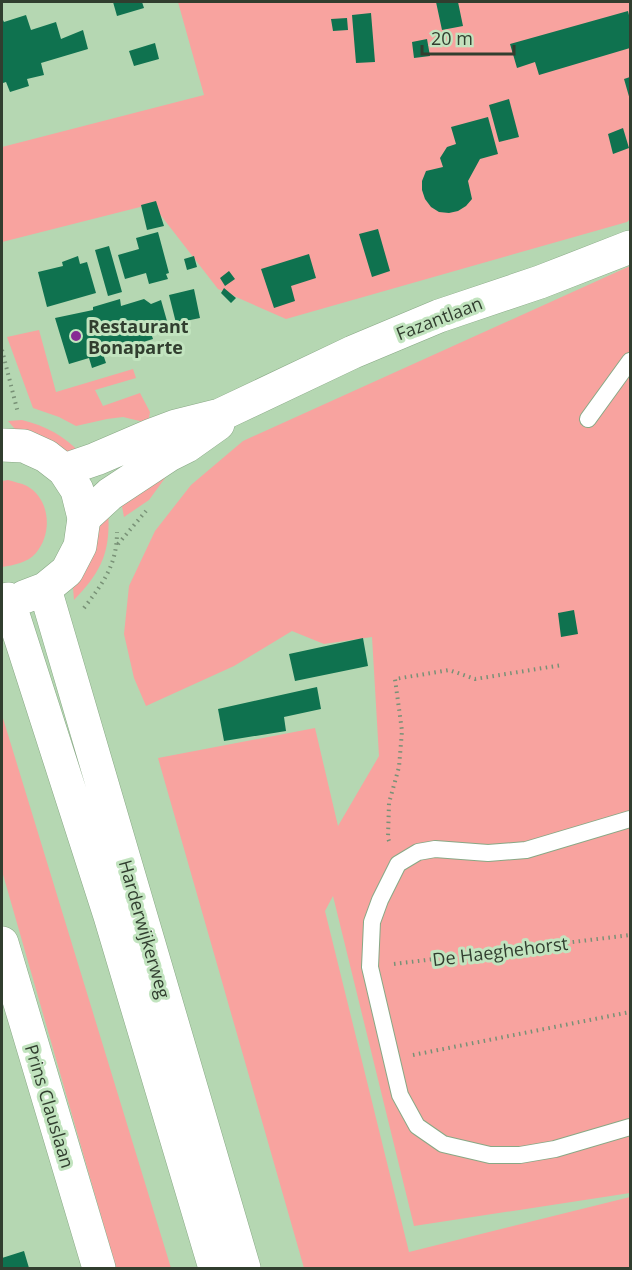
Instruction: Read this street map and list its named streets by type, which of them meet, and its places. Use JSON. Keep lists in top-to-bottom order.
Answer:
{
  "streets": {
    "main road": ["Fazantlaan", "Harderwijkerweg", "Prins Clauslaan"],
    "path": ["De Haeghehorst"]
  },
  "places": ["Restaurant Bonaparte"],
  "scale_bar": "20 m"
}
